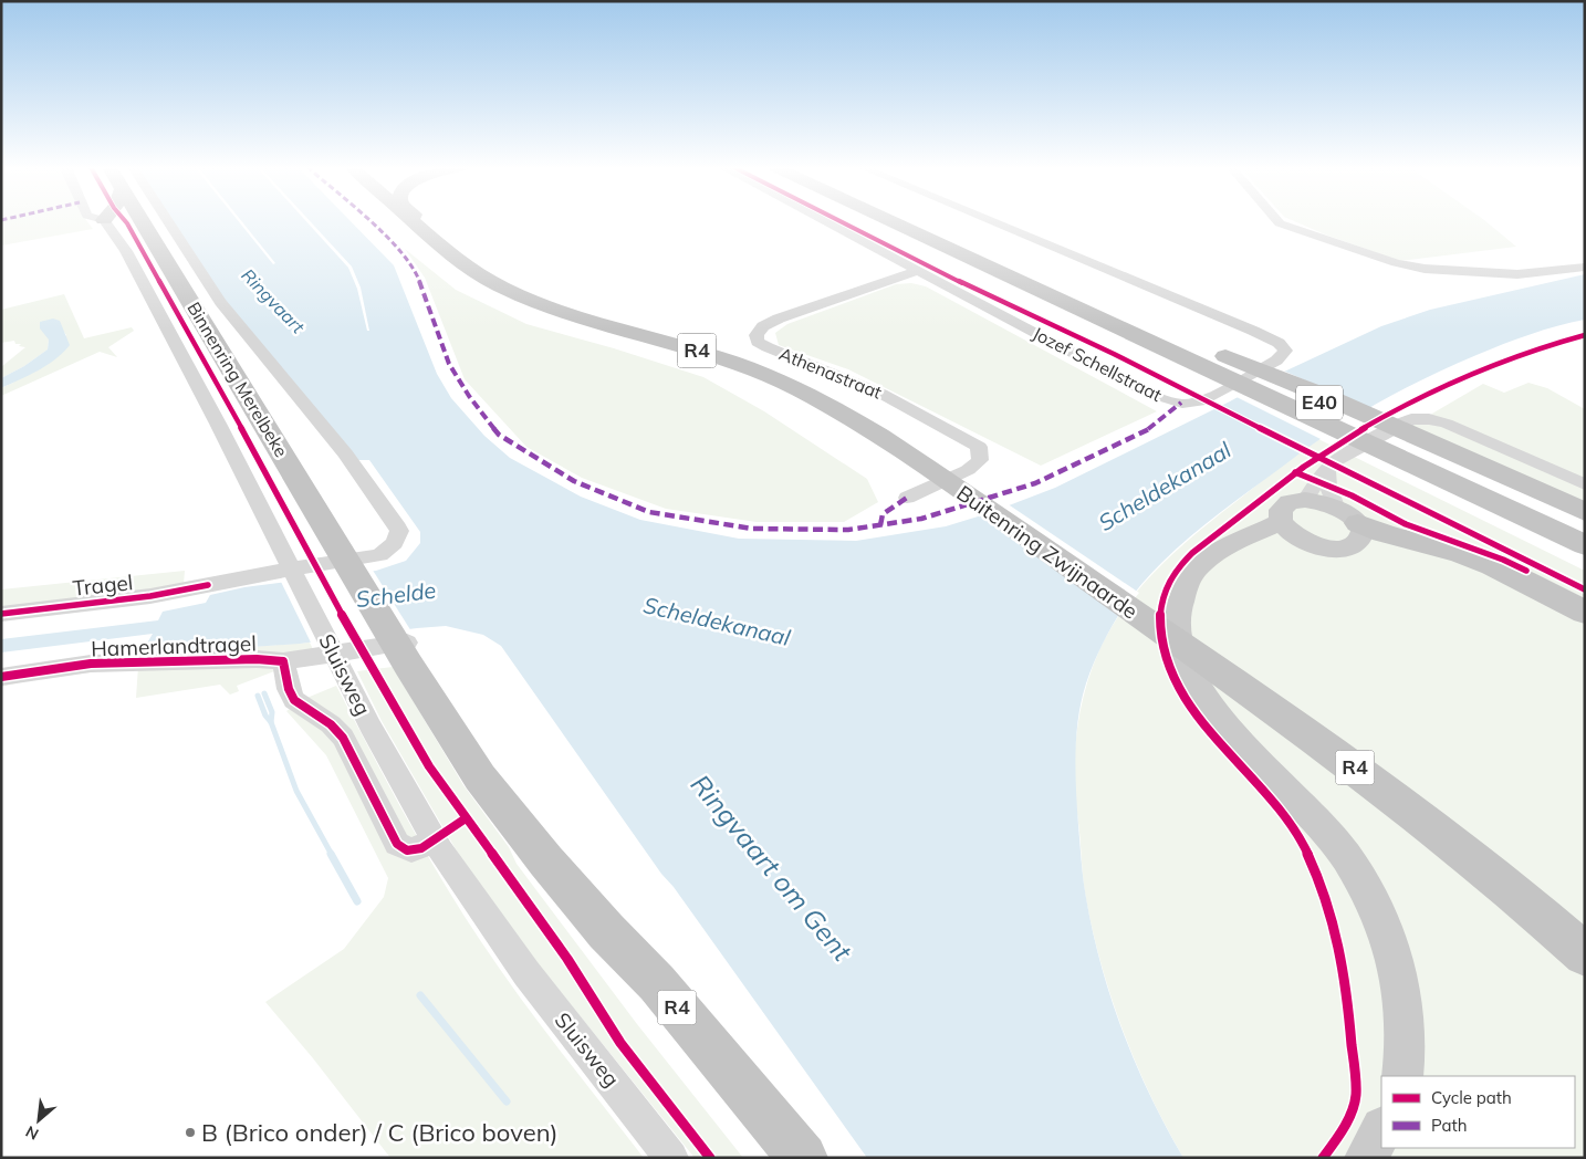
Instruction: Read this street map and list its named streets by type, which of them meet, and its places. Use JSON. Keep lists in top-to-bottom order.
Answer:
{
  "streets": {
    "highway": [
      "R4",
      "Binnenring Merelbeke",
      "E40",
      "Buitenring Zwijnaarde"
    ],
    "street": [
      "Jozef Schellstraat",
      "Athenastraat",
      "Tragel",
      "Hamerlandtragel",
      "Sluisweg"
    ]
  },
  "crossings": [
    ["R4", "Binnenring Merelbeke"],
    ["R4", "Buitenring Zwijnaarde"],
    ["R4", "Hamerlandtragel"],
    ["Jozef Schellstraat", "Athenastraat"],
    ["Binnenring Merelbeke", "Hamerlandtragel"],
    ["Hamerlandtragel", "Sluisweg"]
  ],
  "water": [
    "Ringvaart",
    "Scheldekanaal",
    "Schelde",
    "Ringvaart om Gent"
  ],
  "places": ["B (Brico onder) / C (Brico boven)"],
  "legend": ["Cycle path", "Path"],
  "north": "bottom left"
}
